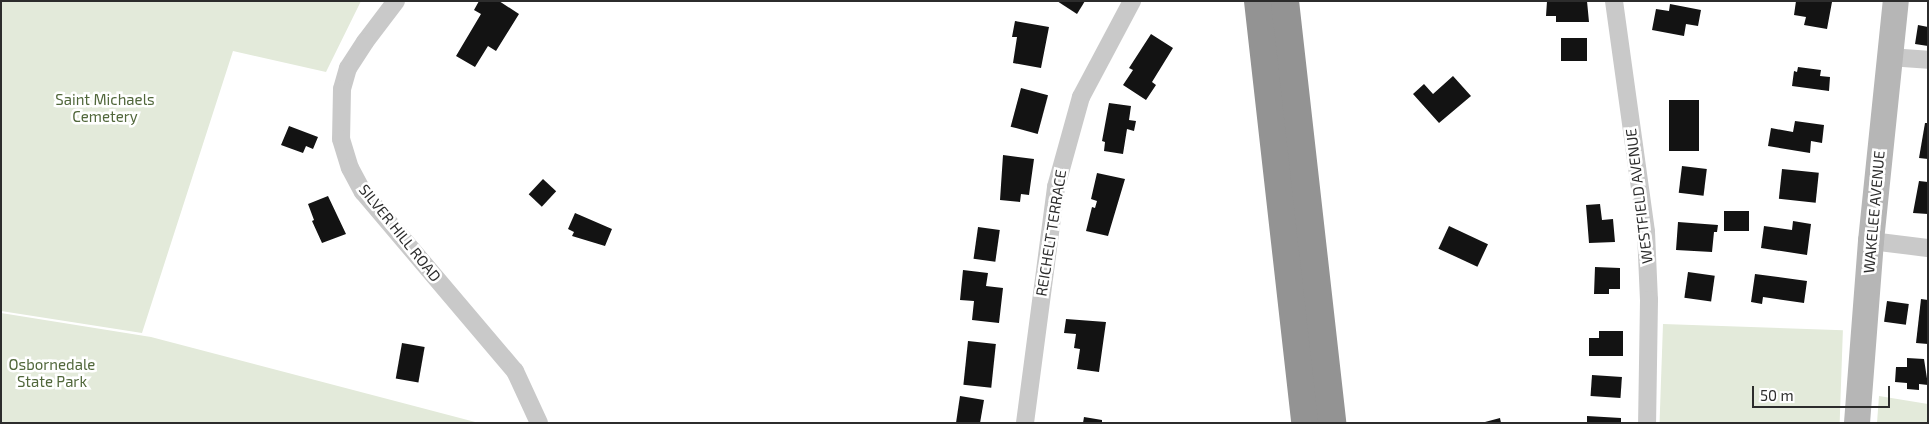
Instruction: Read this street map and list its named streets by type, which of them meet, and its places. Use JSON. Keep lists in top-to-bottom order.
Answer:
{
  "streets": {
    "main road": ["WAKELEE AVENUE"],
    "street": ["WESTFIELD AVENUE", "SILVER HILL ROAD", "REICHELT TERRACE"]
  },
  "parks": ["Saint Michaels Cemetery", "Osbornedale State Park"],
  "scale_bar": "50 m"
}
